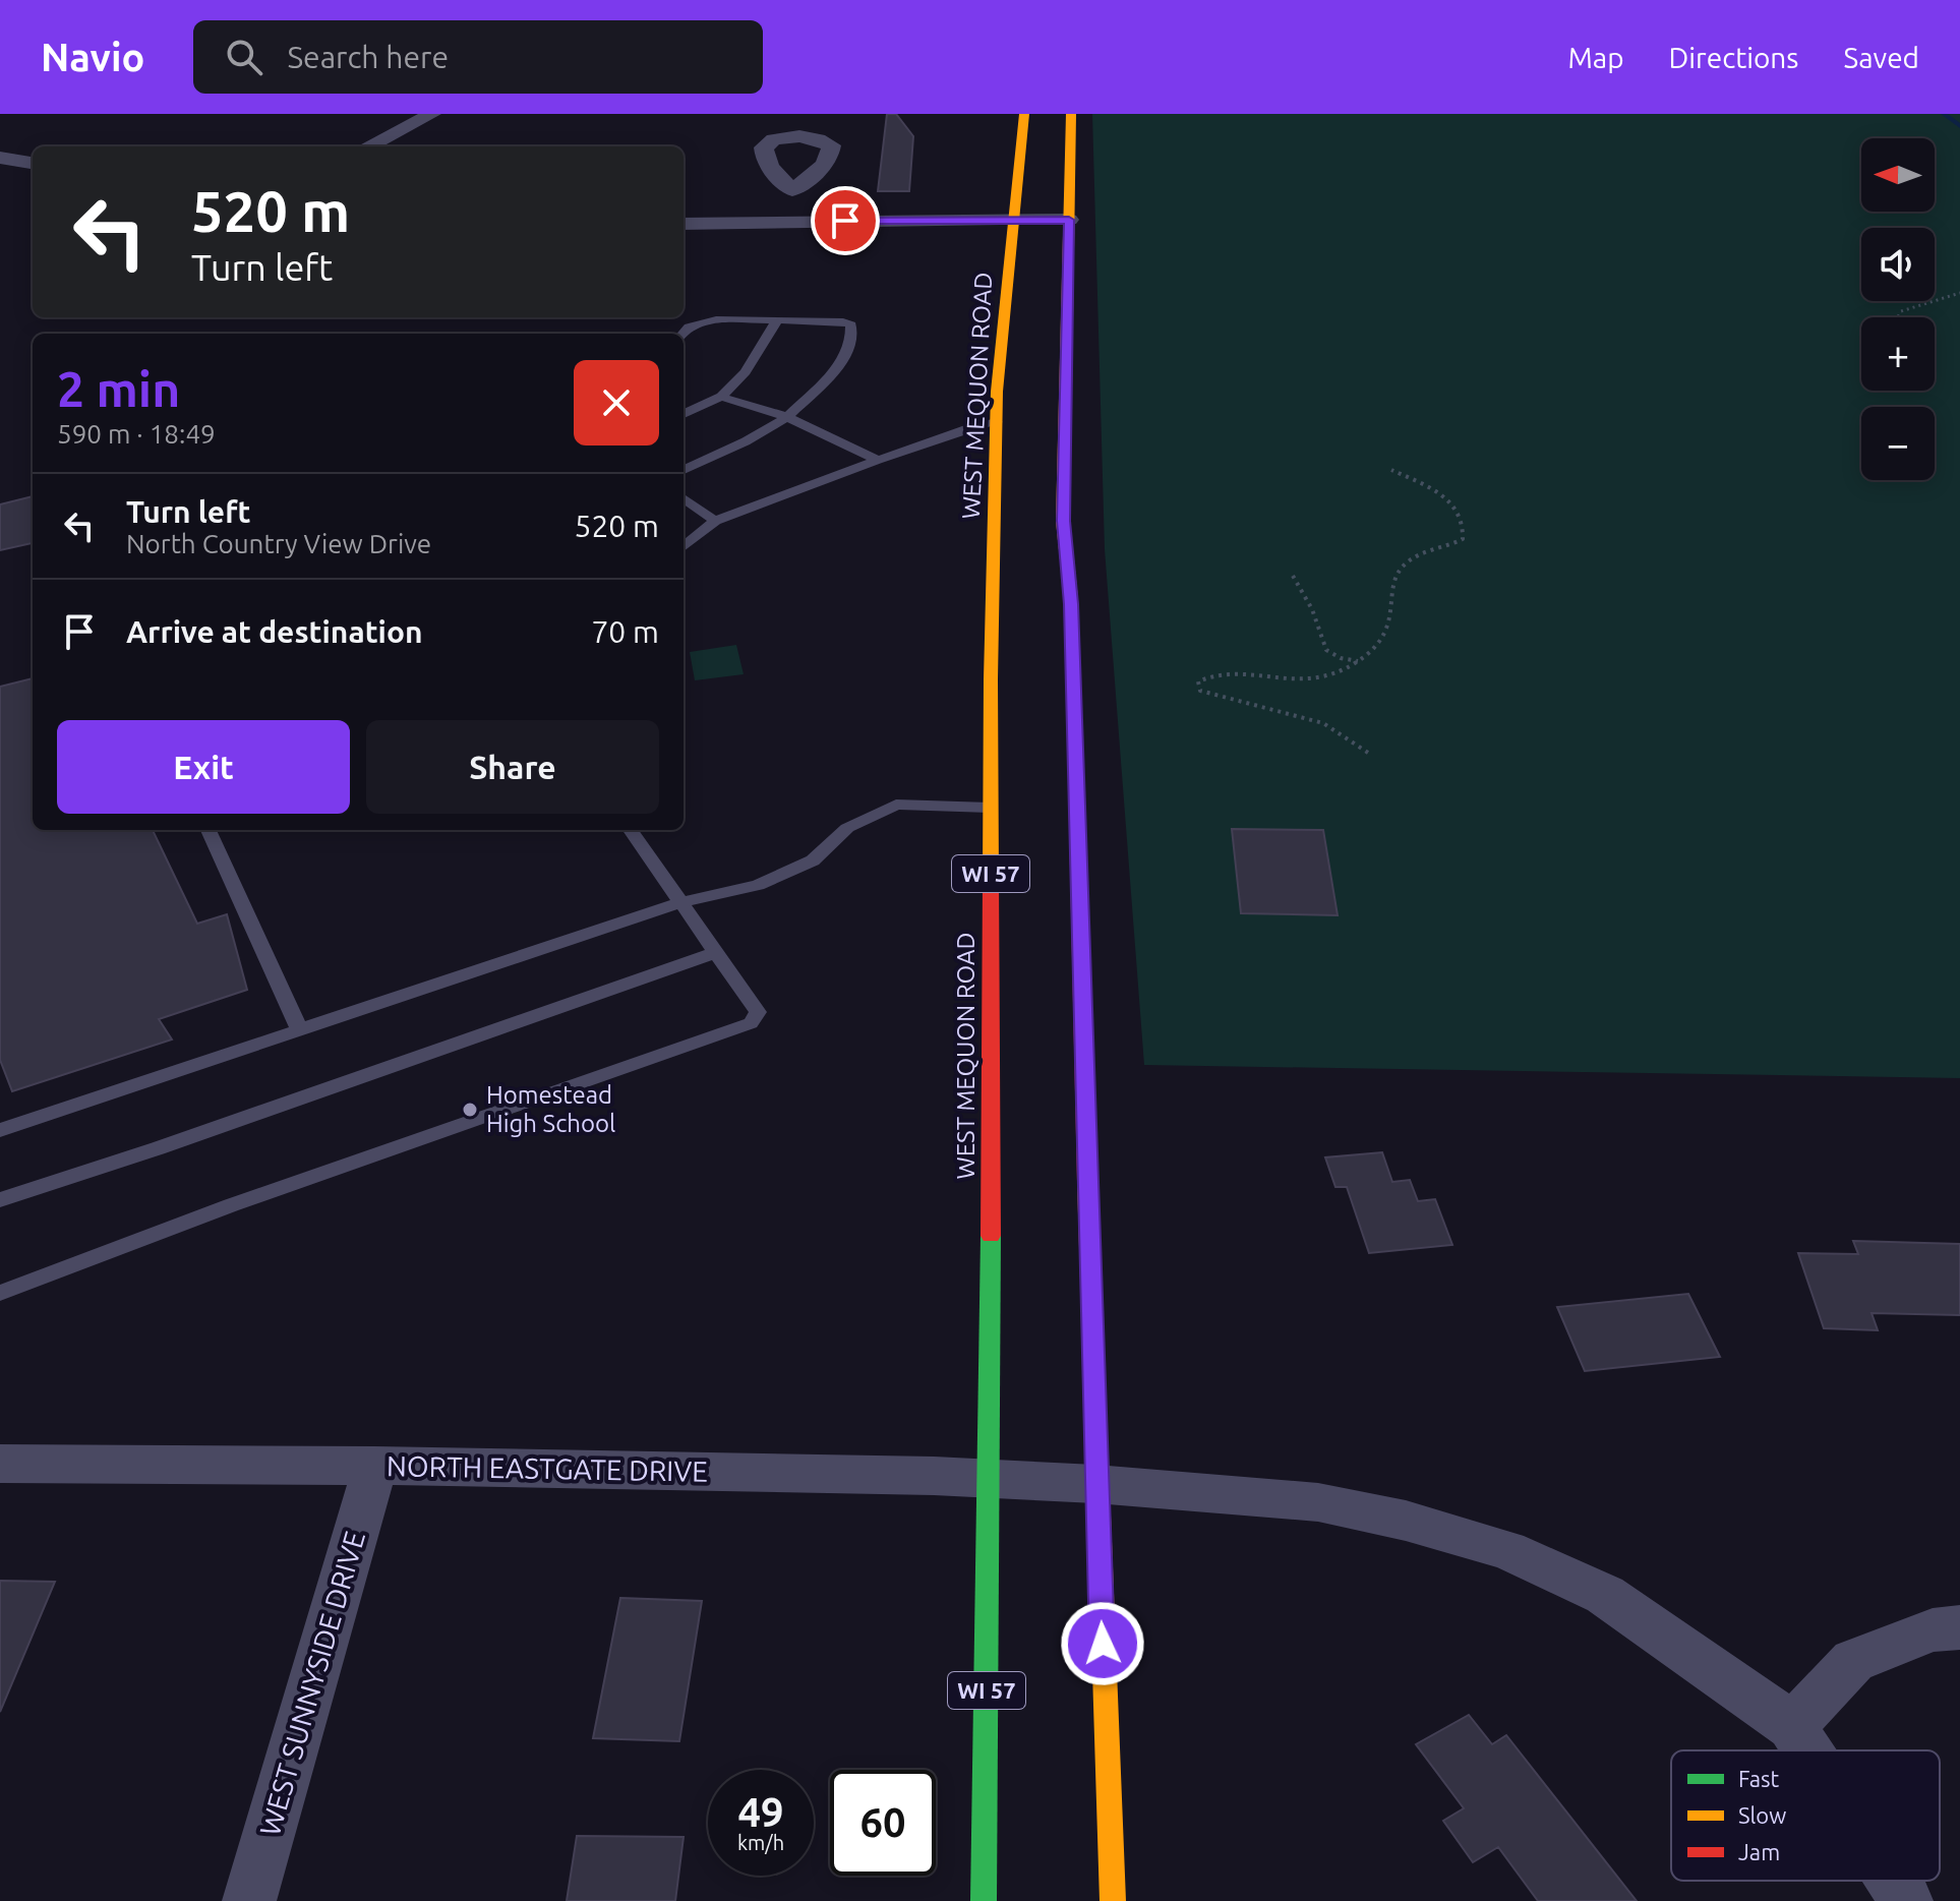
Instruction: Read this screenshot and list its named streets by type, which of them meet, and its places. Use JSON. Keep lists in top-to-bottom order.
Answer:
{
  "streets": {
    "main road": ["WEST MEQUON ROAD", "WI 57"],
    "street": ["NORTH EASTGATE DRIVE", "WEST SUNNYSIDE DRIVE"]
  },
  "crossings": [
    ["WEST MEQUON ROAD", "NORTH EASTGATE DRIVE"],
    ["NORTH EASTGATE DRIVE", "WEST SUNNYSIDE DRIVE"]
  ],
  "places": ["Homestead High School"],
  "legend": ["Fast", "Slow", "Jam"],
  "north": "left",
  "page": {
    "header": "Navio",
    "search": "Search here",
    "nav": ["Map", "Directions", "Saved"],
    "map_buttons": ["+", "−"],
    "turn": ["520 m", "Turn left"],
    "heading": ["2 min", "590 m · 18:49"],
    "list": [
      {
        "name": "Turn left",
        "note": "North Country View Drive",
        "value": "520 m"
      },
      {
        "name": "Arrive at destination",
        "value": "70 m"
      }
    ],
    "buttons": ["Exit", "Share"],
    "speed": "49 km/h",
    "limit": "60"
  }
}
